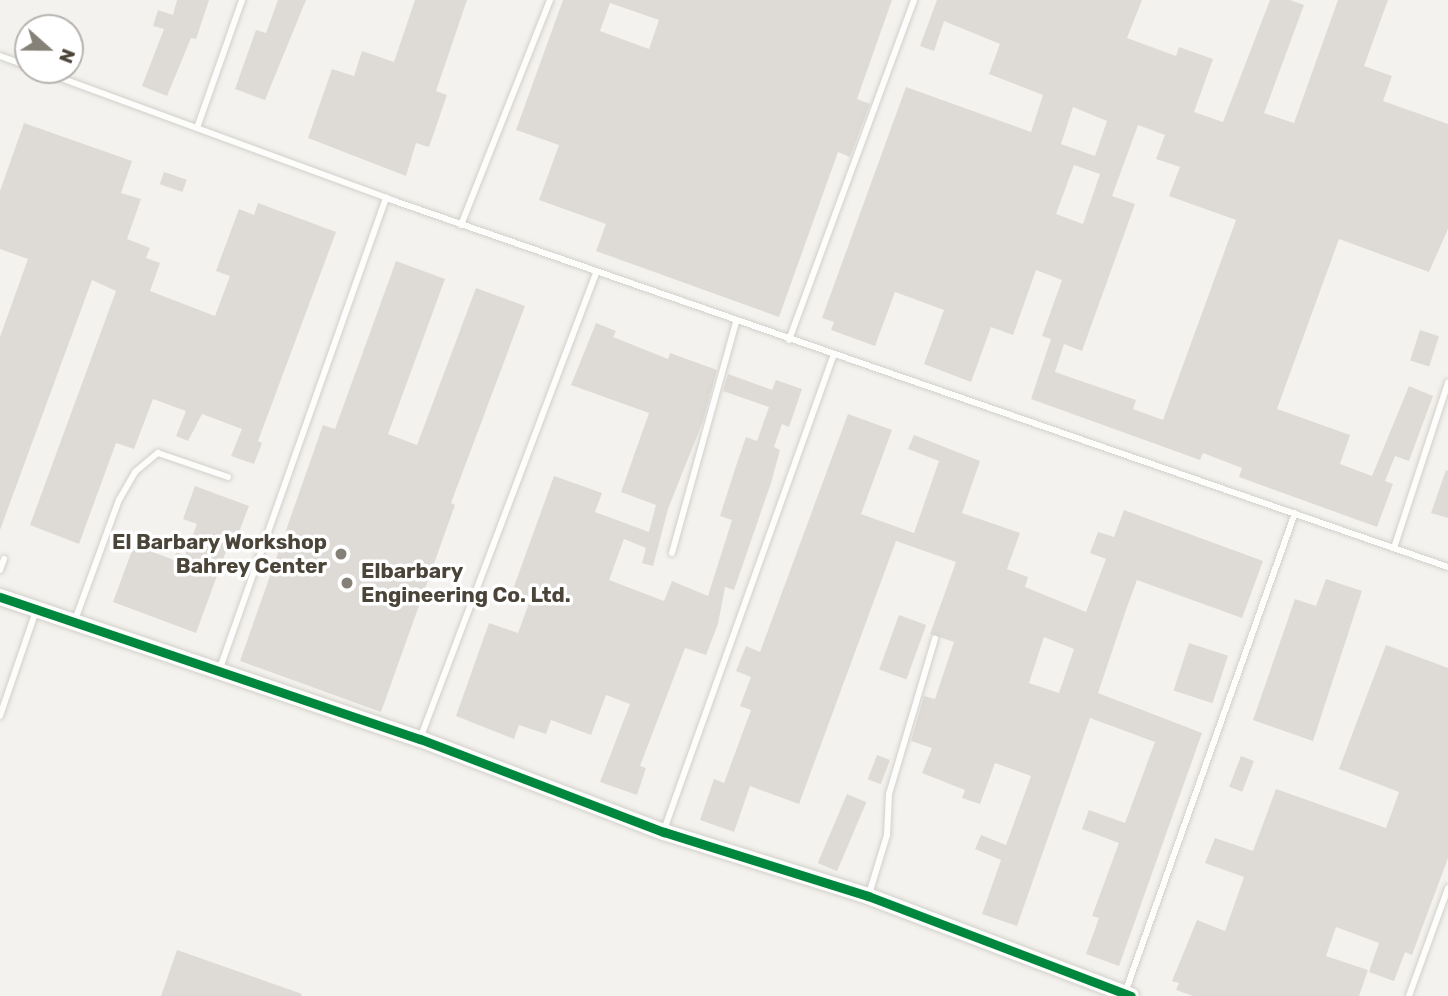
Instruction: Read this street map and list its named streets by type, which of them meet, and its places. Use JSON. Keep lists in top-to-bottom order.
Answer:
{
  "places": ["El Barbary Workshop Bahrey Center", "Elbarbary Engineering Co. Ltd."],
  "north": "right"
}
